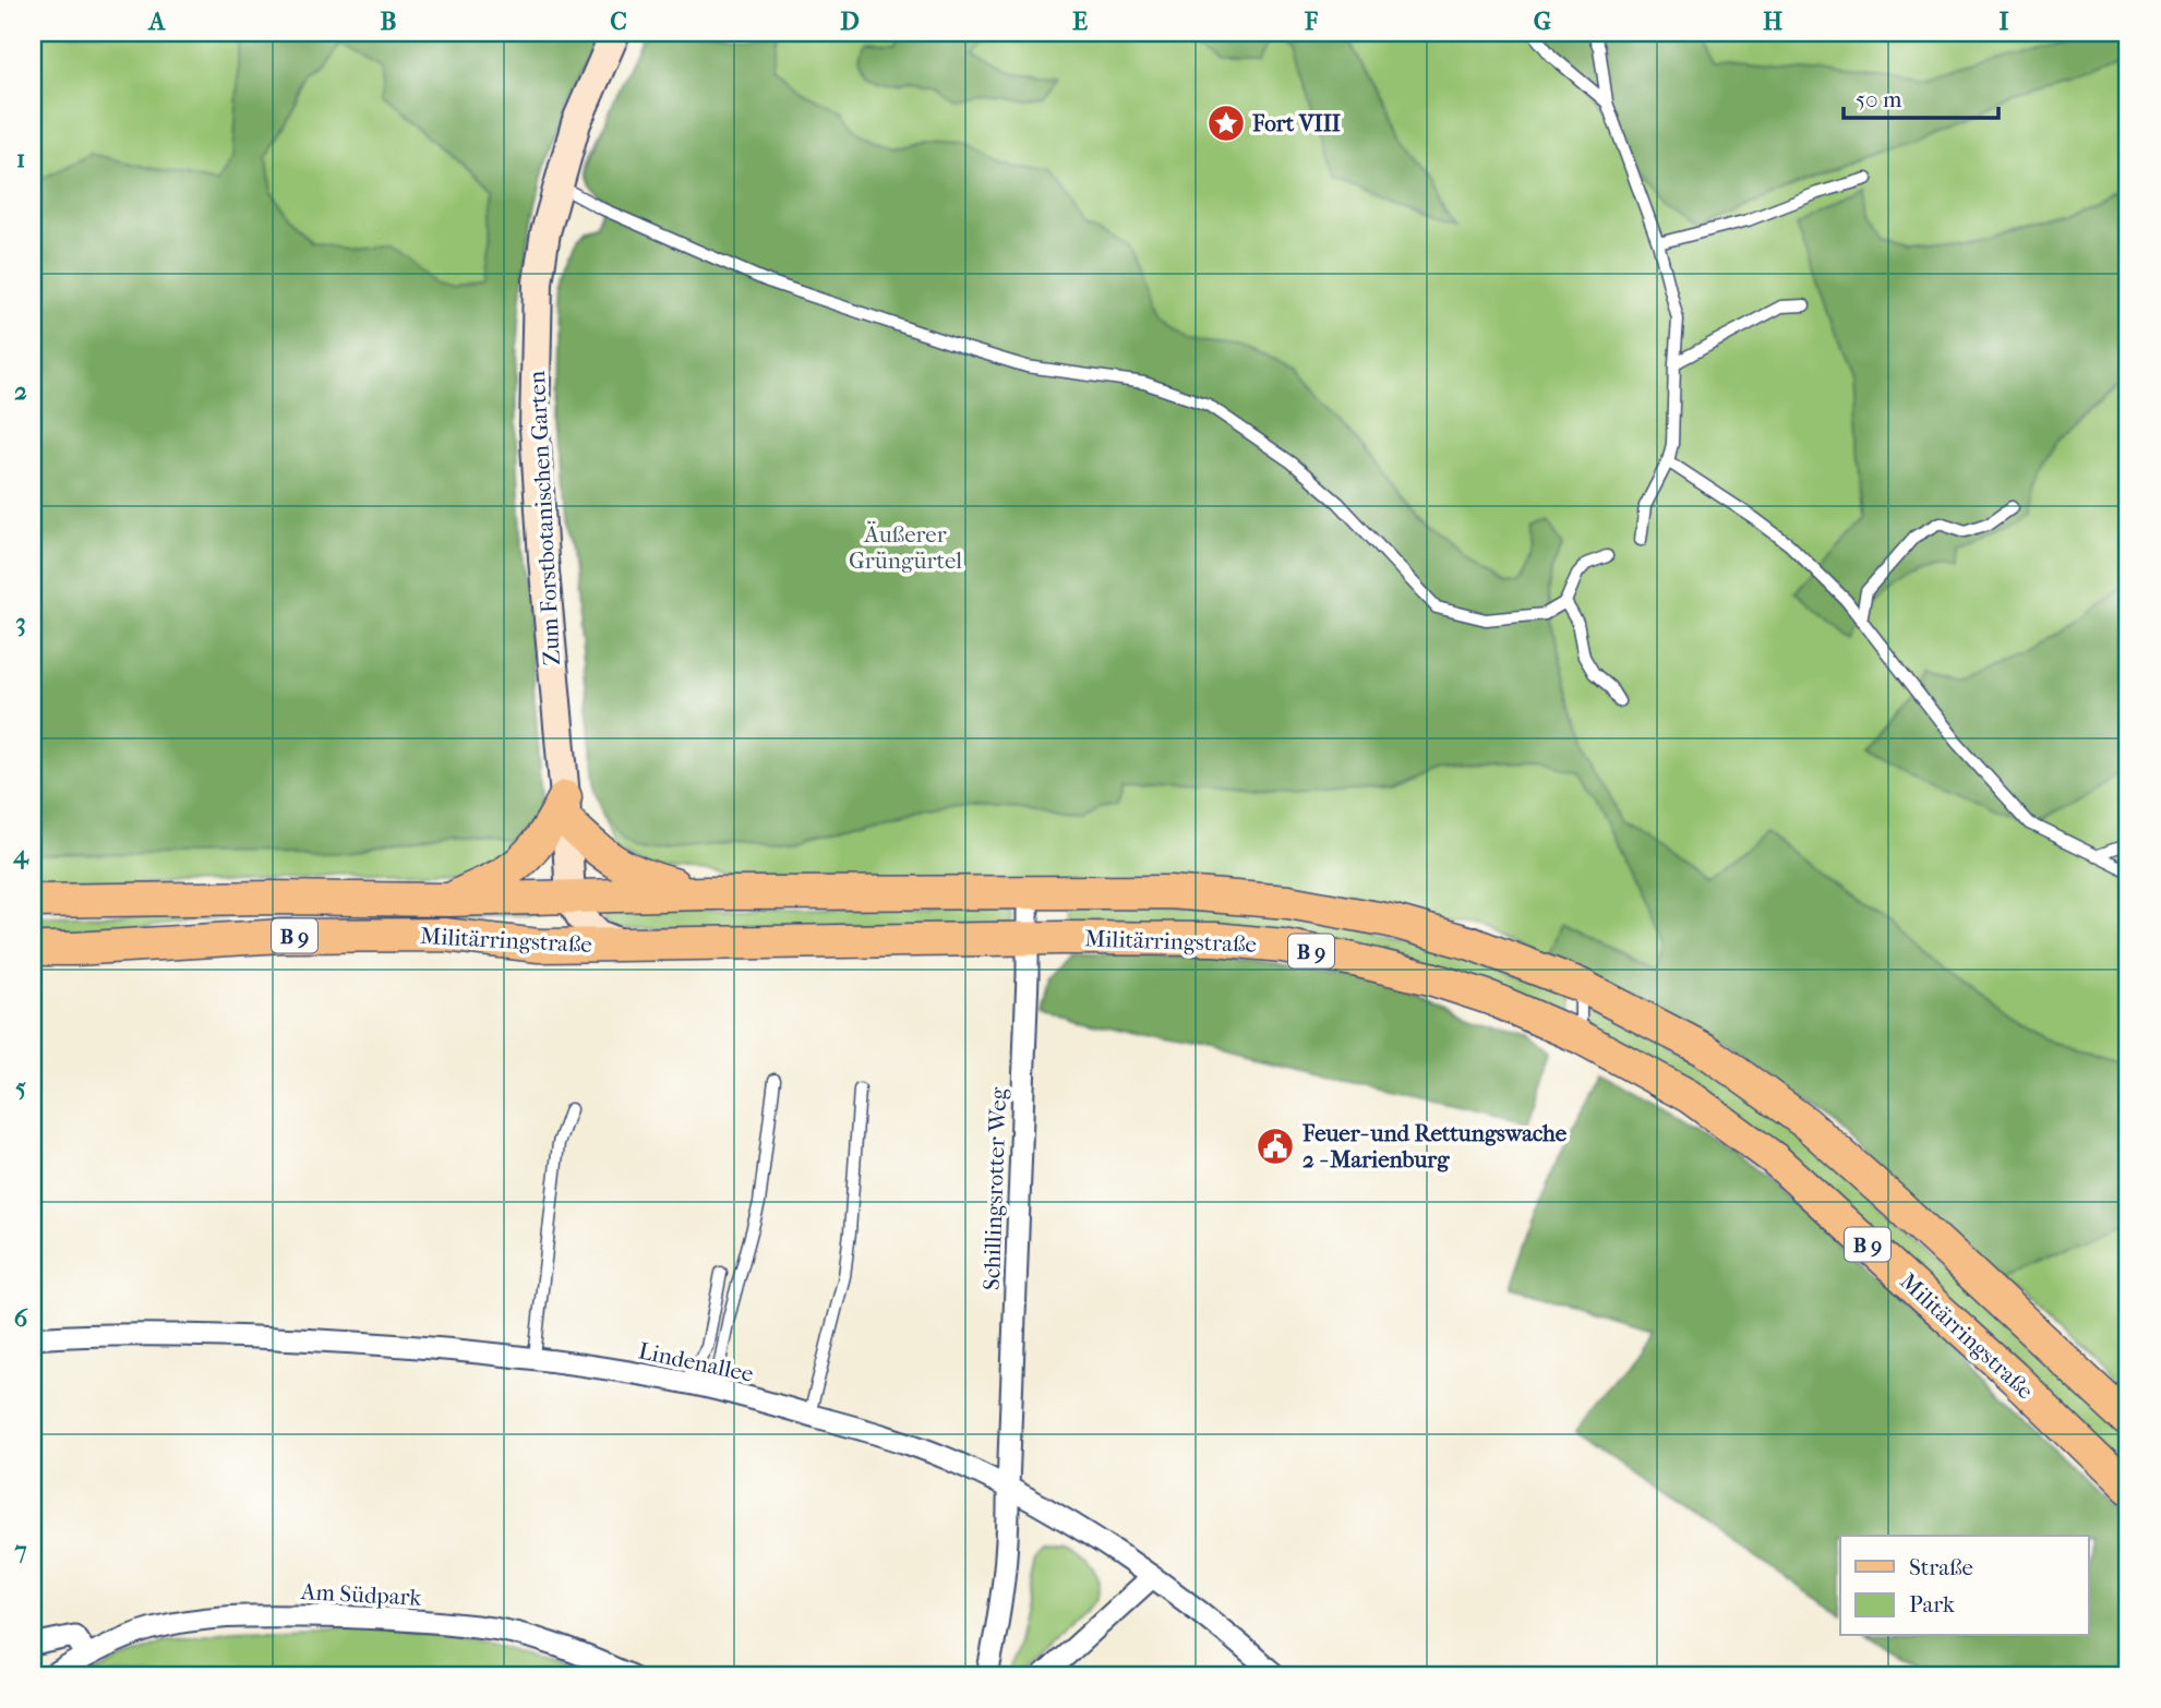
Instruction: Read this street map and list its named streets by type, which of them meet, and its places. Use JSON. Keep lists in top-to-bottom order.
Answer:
{
  "streets": {
    "main road": ["Zum Forstbotanischen Garten", "B 9", "Militärringstraße"],
    "street": ["Schillingsrotter Weg", "Lindenallee", "Am Südpark"]
  },
  "crossings": [
    ["Zum Forstbotanischen Garten", "B 9"],
    ["Zum Forstbotanischen Garten", "Militärringstraße"],
    ["B 9", "Militärringstraße"],
    ["Militärringstraße", "Schillingsrotter Weg"],
    ["Schillingsrotter Weg", "Lindenallee"]
  ],
  "parks": ["Äußerer Grüngürtel"],
  "places": {
    "place": ["Fort VIII"],
    "public building": ["Feuer- und Rettungswache 2 - Marienburg"]
  },
  "legend": ["Straße", "Park"],
  "scale_bar": "50 m",
  "grid": {
    "columns": [
      "A",
      "B",
      "C",
      "D",
      "E",
      "F",
      "G",
      "H",
      "I"
    ],
    "rows": [
      "1",
      "2",
      "3",
      "4",
      "5",
      "6",
      "7"
    ]
  }
}
